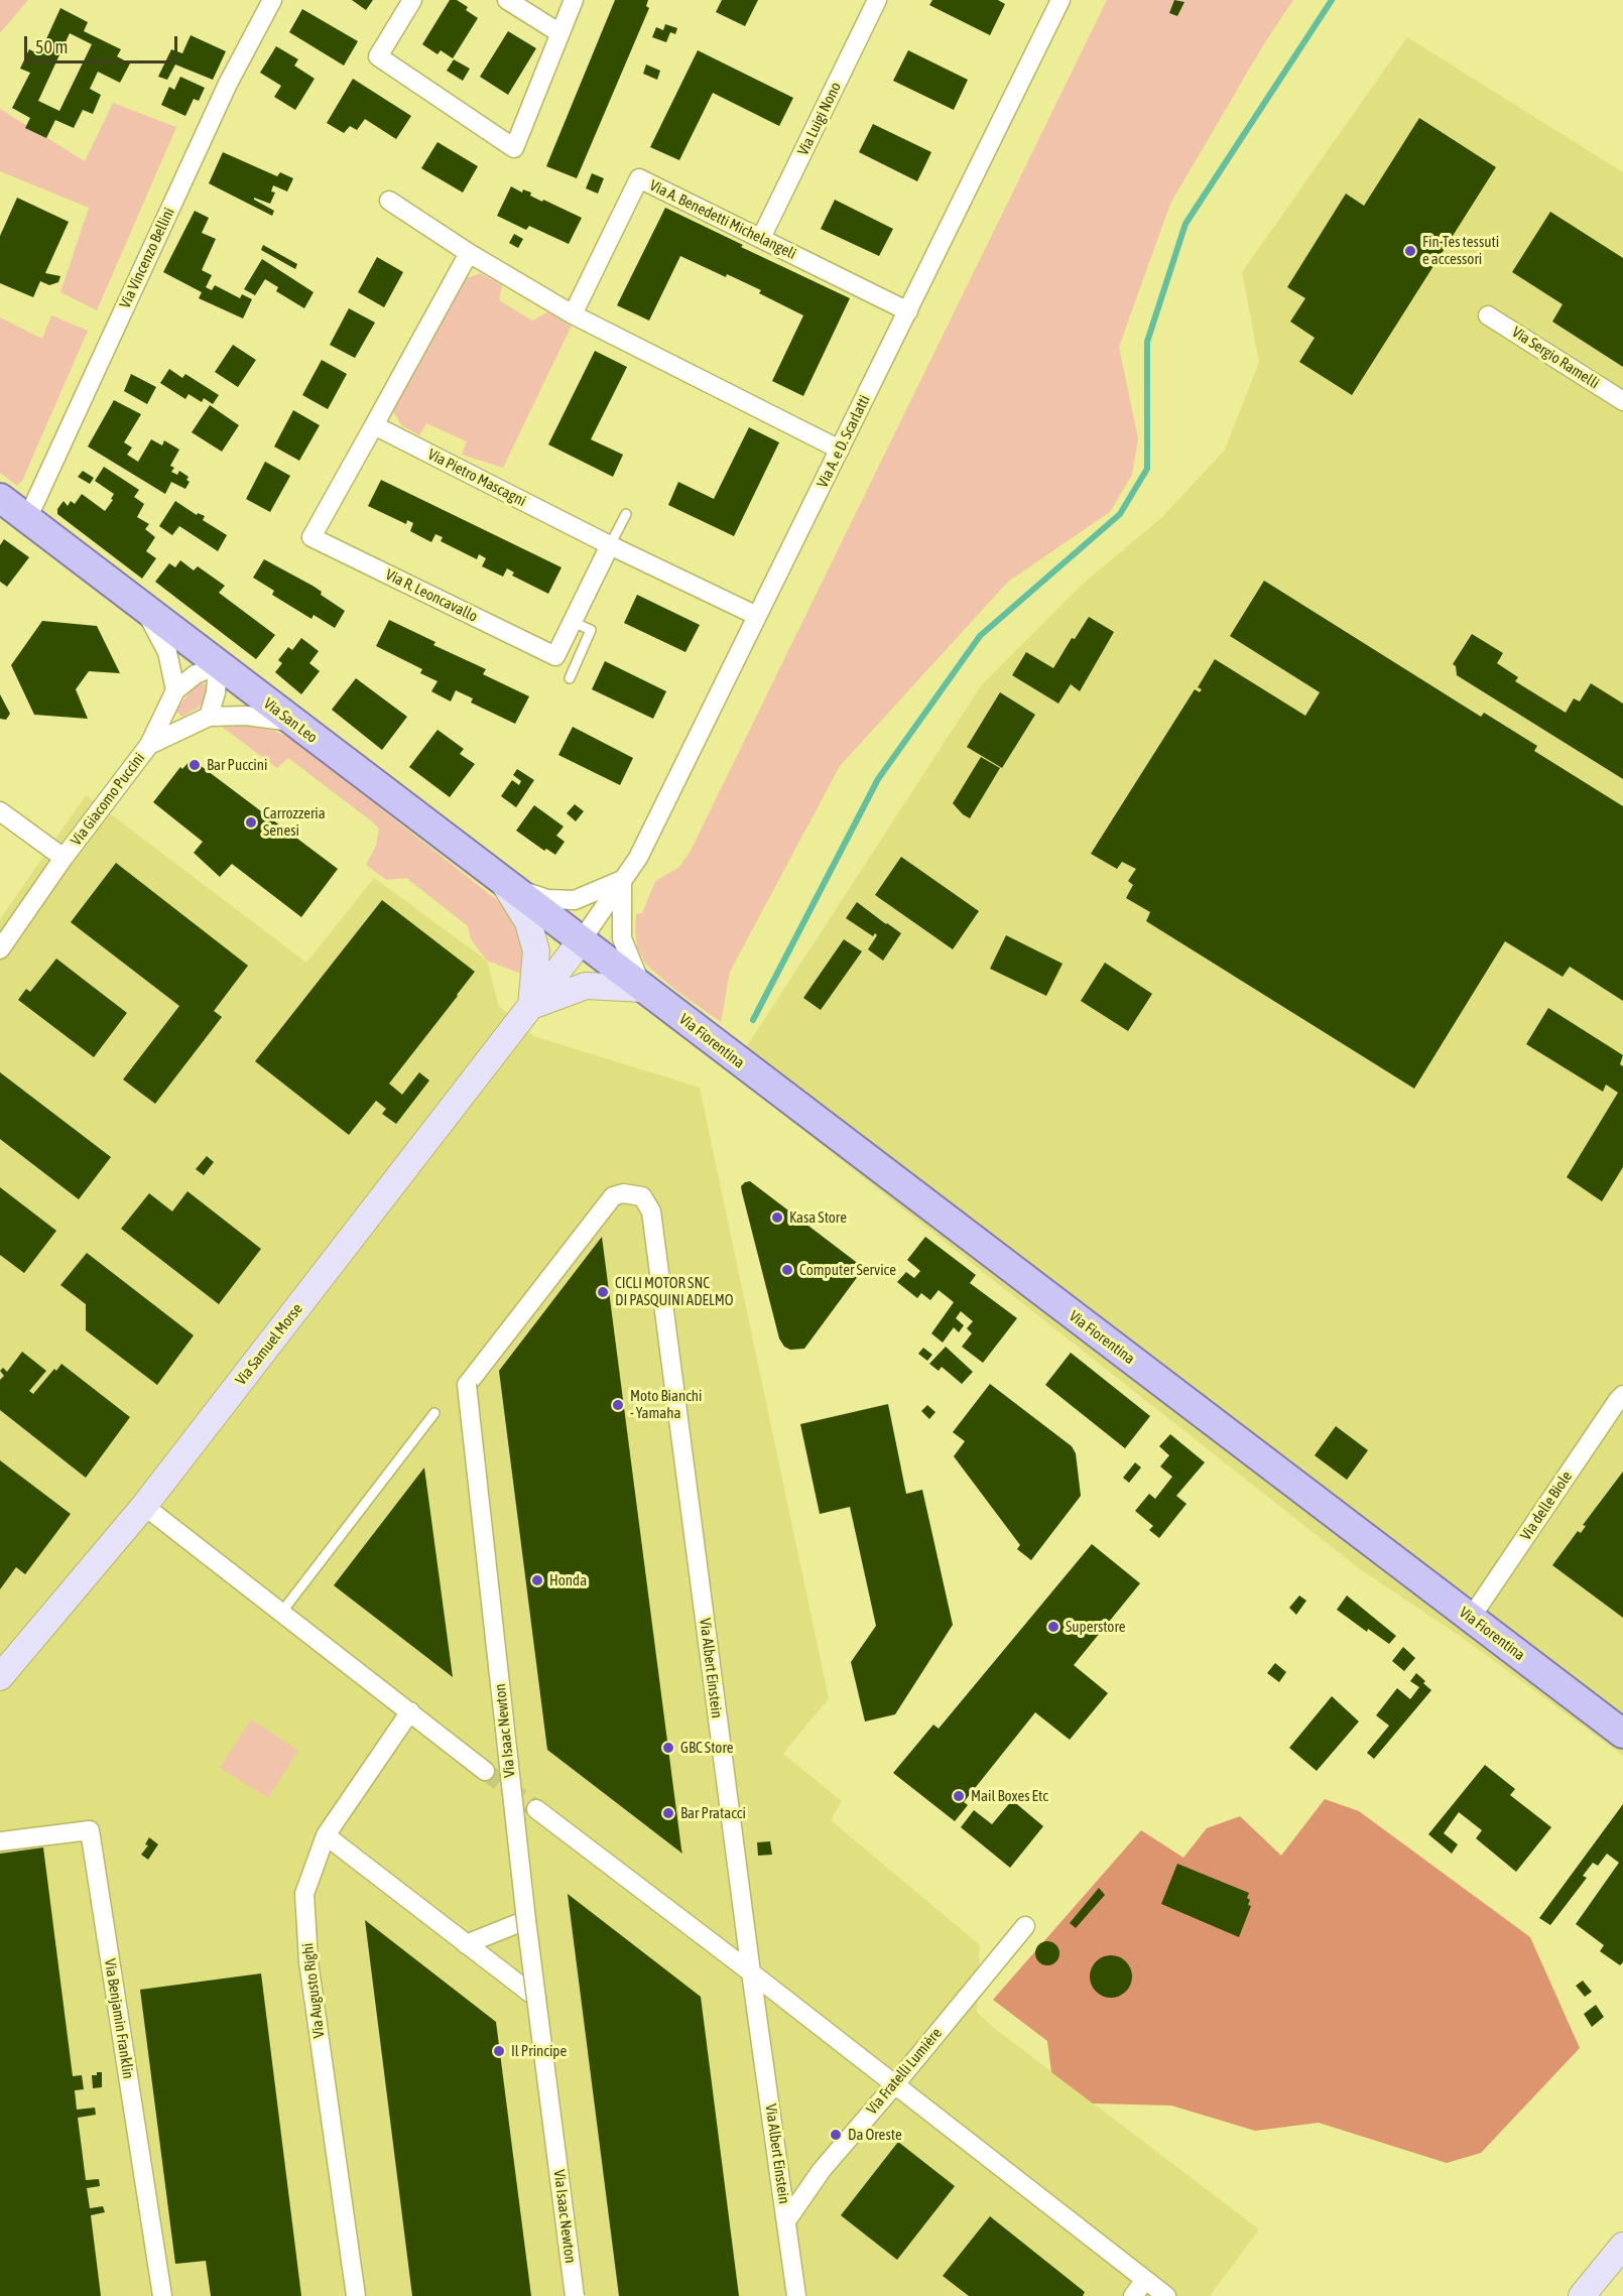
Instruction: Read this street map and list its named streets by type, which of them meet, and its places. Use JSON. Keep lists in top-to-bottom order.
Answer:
{
  "streets": {
    "main road": ["Via San Leo", "Via Fiorentina"],
    "street": [
      "Via Luigi Nono",
      "Via A. Benedetti Michelangeli",
      "Via Vincenzo Bellini",
      "Via Sergio Ramelli",
      "Via A. e D. Scarlatti",
      "Via Pietro Mascagni",
      "Via R. Leoncavallo",
      "Via Giacomo Puccini",
      "Via Samuel Morse",
      "Via delle Biole",
      "Via Albert Einstein",
      "Via Isaac Newton",
      "Via Augusto Righi",
      "Via Benjamin Franklin",
      "Via Fratelli Lumière"
    ]
  },
  "crossings": [
    ["Via Luigi Nono", "Via A. Benedetti Michelangeli"],
    ["Via A. Benedetti Michelangeli", "Via A. e D. Scarlatti"],
    ["Via Vincenzo Bellini", "Via San Leo"],
    ["Via A. e D. Scarlatti", "Via Pietro Mascagni"],
    ["Via A. e D. Scarlatti", "Via San Leo"],
    ["Via A. e D. Scarlatti", "Via Fiorentina"],
    ["Via A. e D. Scarlatti", "Via Samuel Morse"],
    ["Via Pietro Mascagni", "Via R. Leoncavallo"],
    ["Via San Leo", "Via Fiorentina"],
    ["Via San Leo", "Via Samuel Morse"],
    ["Via Fiorentina", "Via Samuel Morse"],
    ["Via Fiorentina", "Via delle Biole"],
    ["Via Albert Einstein", "Via Isaac Newton"],
    ["Via Albert Einstein", "Via Fratelli Lumière"]
  ],
  "places": [
    "Fin-Tes tessuti e accessori",
    "Bar Puccini",
    "Carrozzeria Senesi",
    "Kasa Store",
    "Computer Service",
    "CICLI MOTOR SNC DI PASQUINI ADELMO",
    "Moto Bianchi - Yamaha",
    "Honda",
    "Superstore",
    "GBC Store",
    "Mail Boxes Etc",
    "Bar Pratacci",
    "Il Principe",
    "Da Oreste"
  ],
  "scale_bar": "50 m"
}
